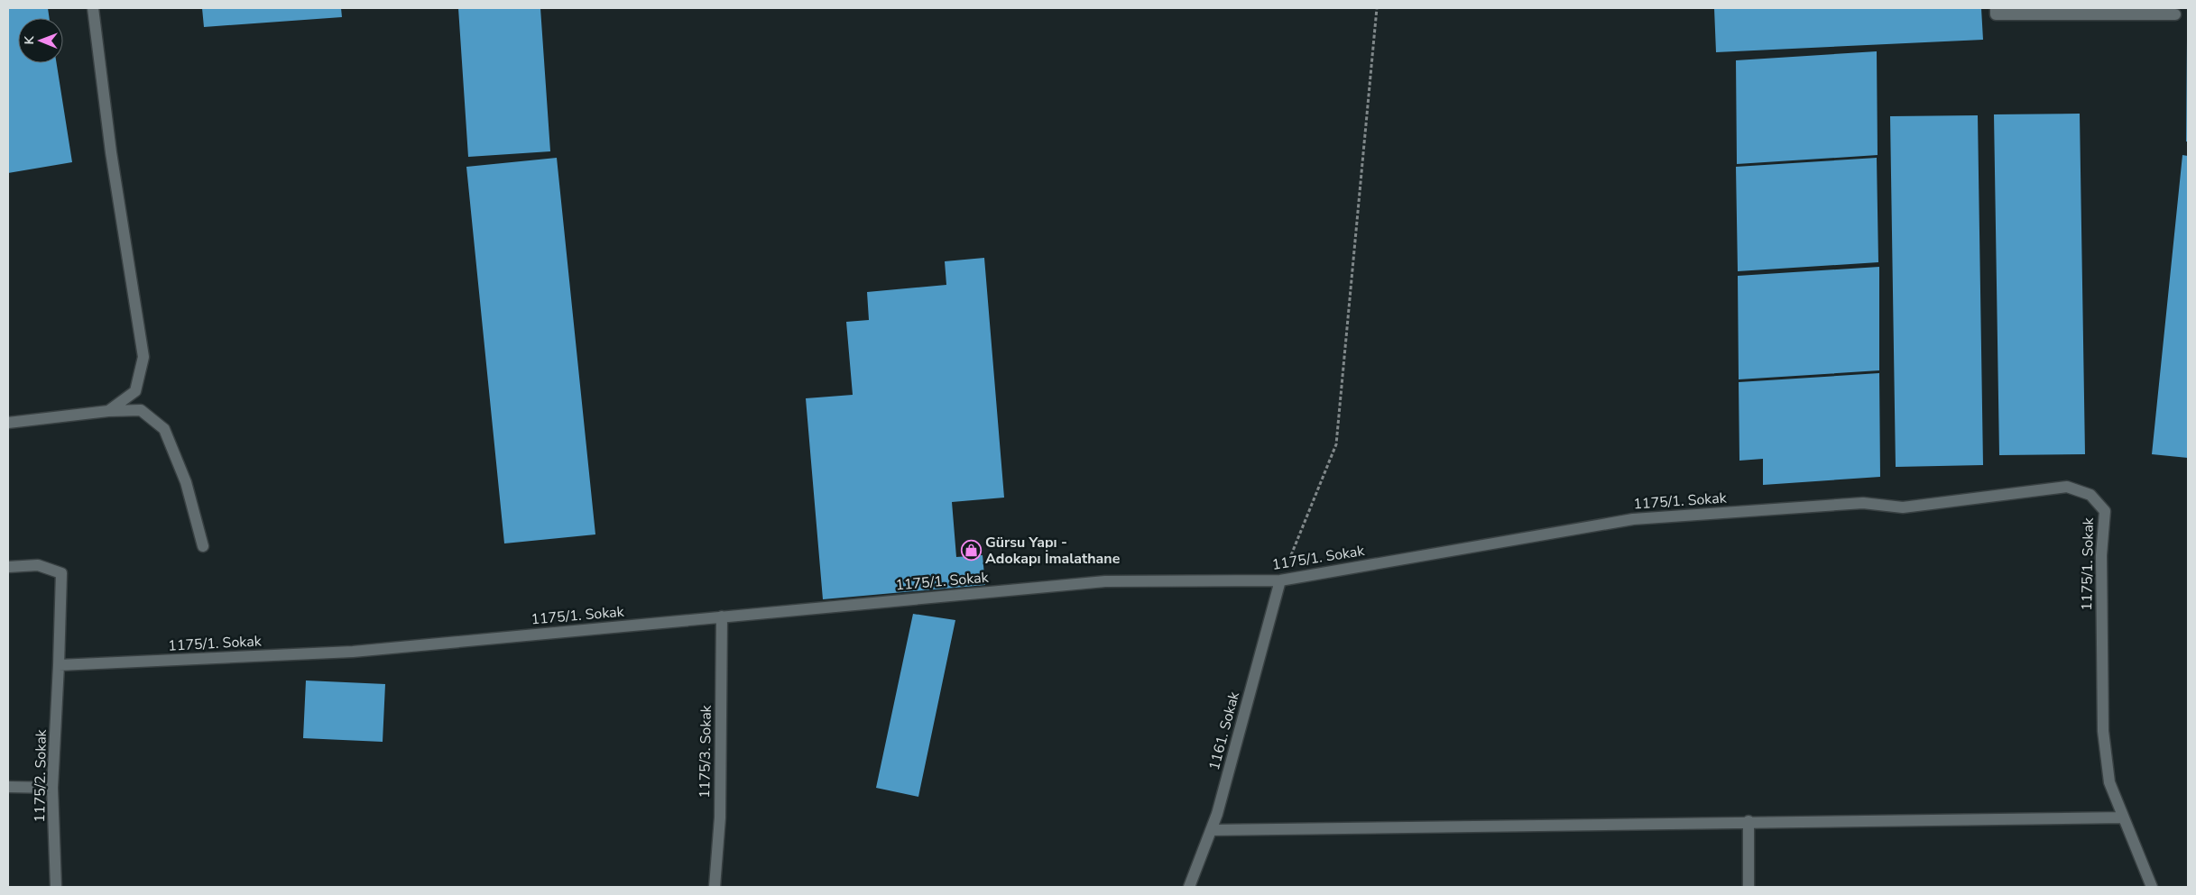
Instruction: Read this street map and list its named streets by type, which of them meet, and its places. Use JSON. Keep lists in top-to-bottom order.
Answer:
{
  "streets": {
    "street": [
      "1175/1. Sokak",
      "1161. Sokak",
      "1175/3. Sokak",
      "1175/2. Sokak"
    ]
  },
  "crossings": [
    ["1175/1. Sokak", "1161. Sokak"],
    ["1175/1. Sokak", "1175/3. Sokak"],
    ["1175/1. Sokak", "1175/2. Sokak"]
  ],
  "places": {
    "shop": ["Gürsu Yapı - Adokapı İmalathane"]
  },
  "north": "left"
}
